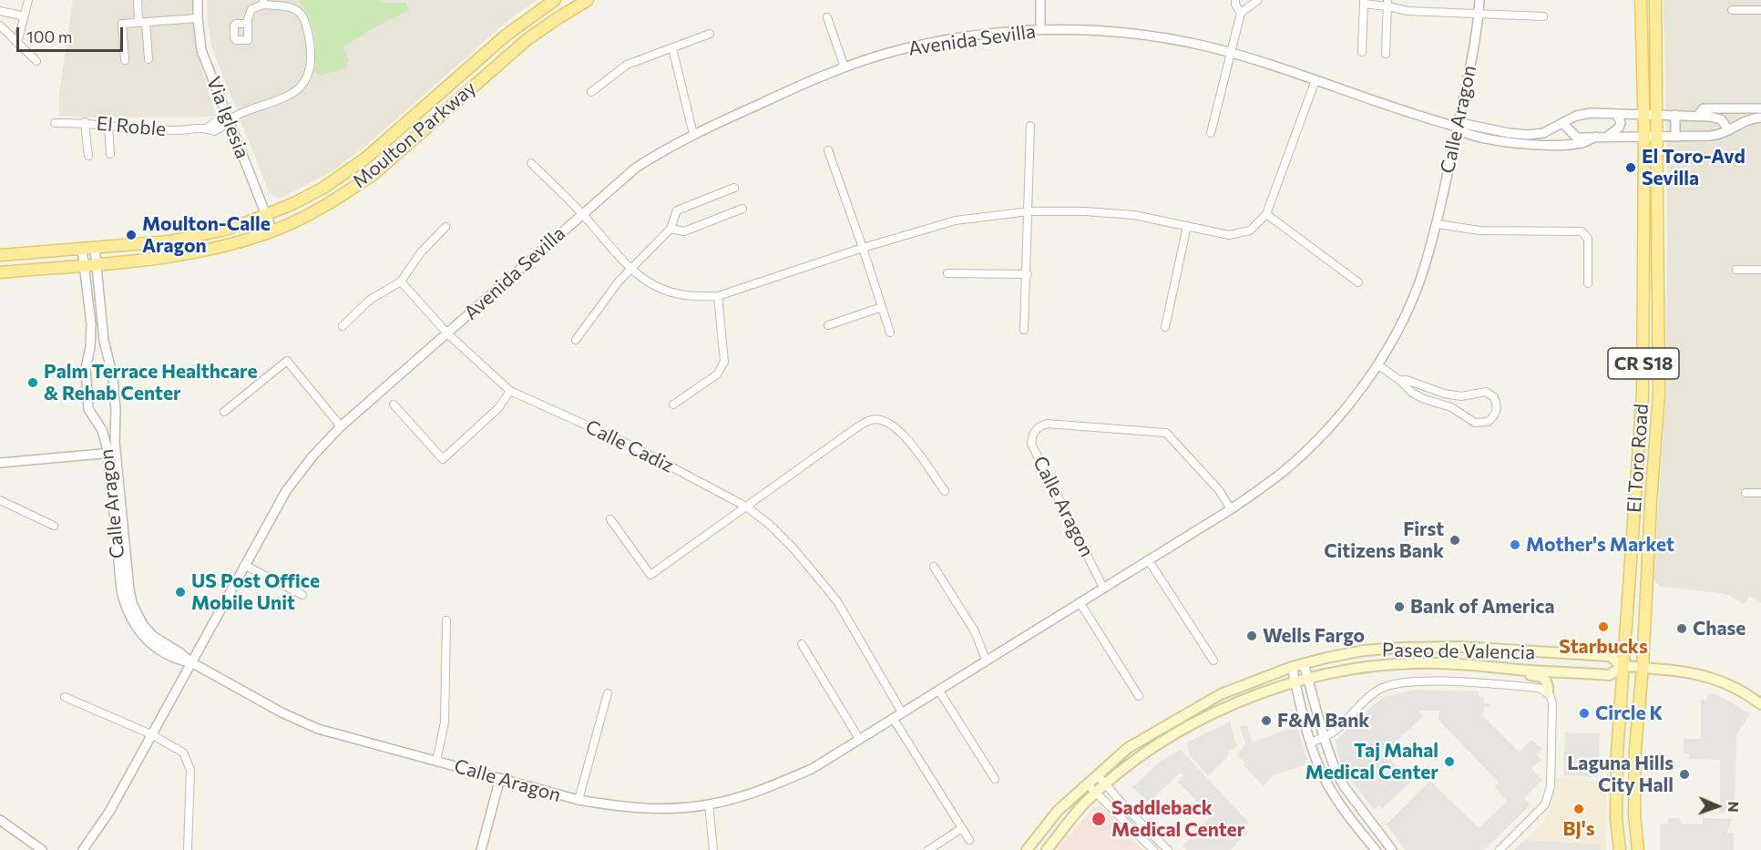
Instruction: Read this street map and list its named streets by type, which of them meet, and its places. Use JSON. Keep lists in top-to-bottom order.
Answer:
{
  "streets": {
    "main road": [
      "Moulton Parkway",
      "CR S18",
      "El Toro Road",
      "Paseo de Valencia"
    ],
    "street": [
      "Avenida Sevilla",
      "Via Iglesia",
      "Calle Aragon",
      "El Roble",
      "Calle Cadiz"
    ]
  },
  "crossings": [
    ["Avenida Sevilla", "Calle Aragon"],
    ["Avenida Sevilla", "Calle Cadiz"],
    ["Avenida Sevilla", "El Toro Road"],
    ["Via Iglesia", "El Roble"],
    ["Via Iglesia", "Moulton Parkway"],
    ["Calle Aragon", "Moulton Parkway"],
    ["Calle Aragon", "Calle Cadiz"],
    ["El Toro Road", "Paseo de Valencia"]
  ],
  "places": [
    "El Toro-Avd Sevilla",
    "Moulton-Calle Aragon",
    "Palm Terrace Healthcare & Rehab Center",
    "First Citizens Bank",
    "Mother's Market",
    "US Post Office Mobile Unit",
    "Bank of America",
    "Starbucks",
    "Chase",
    "Wells Fargo",
    "Circle K",
    "F&M Bank",
    "Taj Mahal Medical Center",
    "Laguna Hills City Hall",
    "BJ's",
    "Saddleback Medical Center"
  ],
  "scale_bar": "100 m",
  "north": "right"
}
